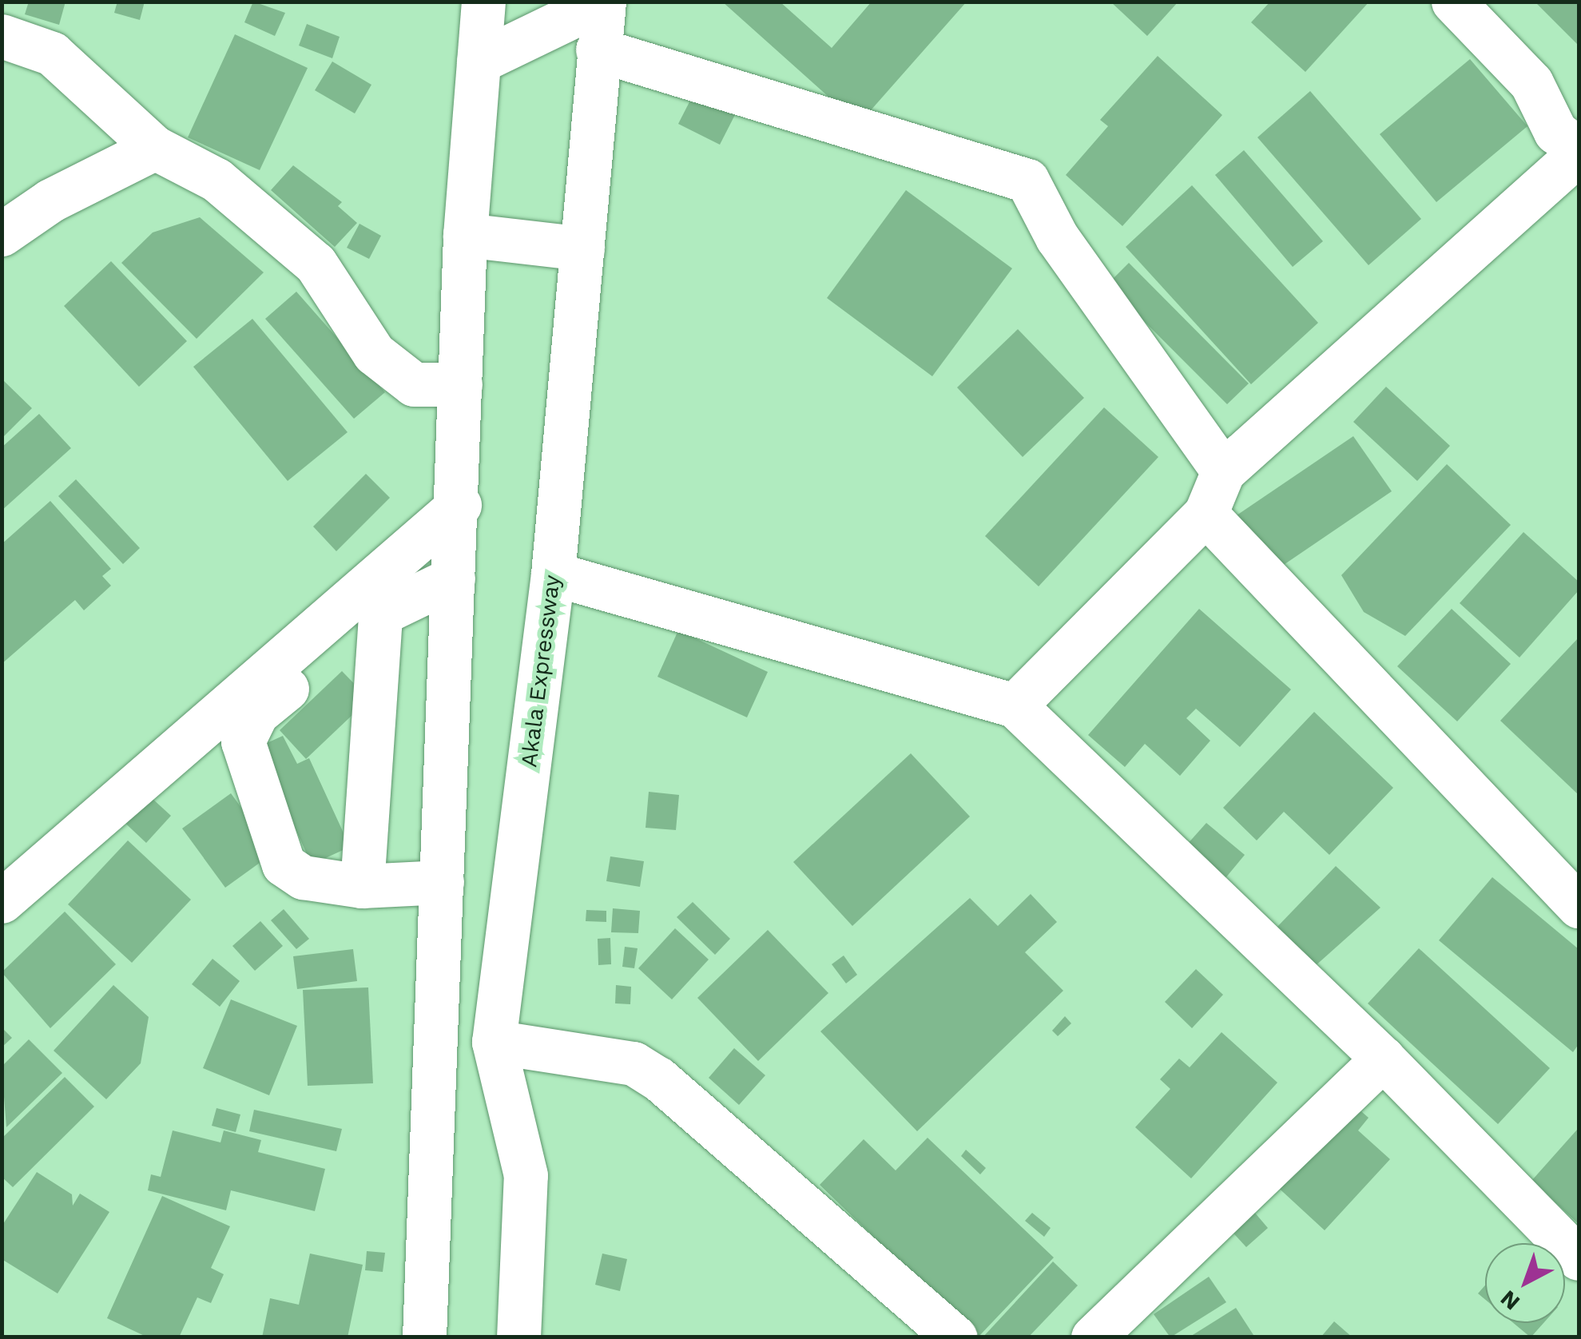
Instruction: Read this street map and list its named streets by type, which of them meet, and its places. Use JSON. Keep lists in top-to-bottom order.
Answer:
{
  "streets": {
    "street": ["Akala Expressway"]
  },
  "north": "bottom left"
}
